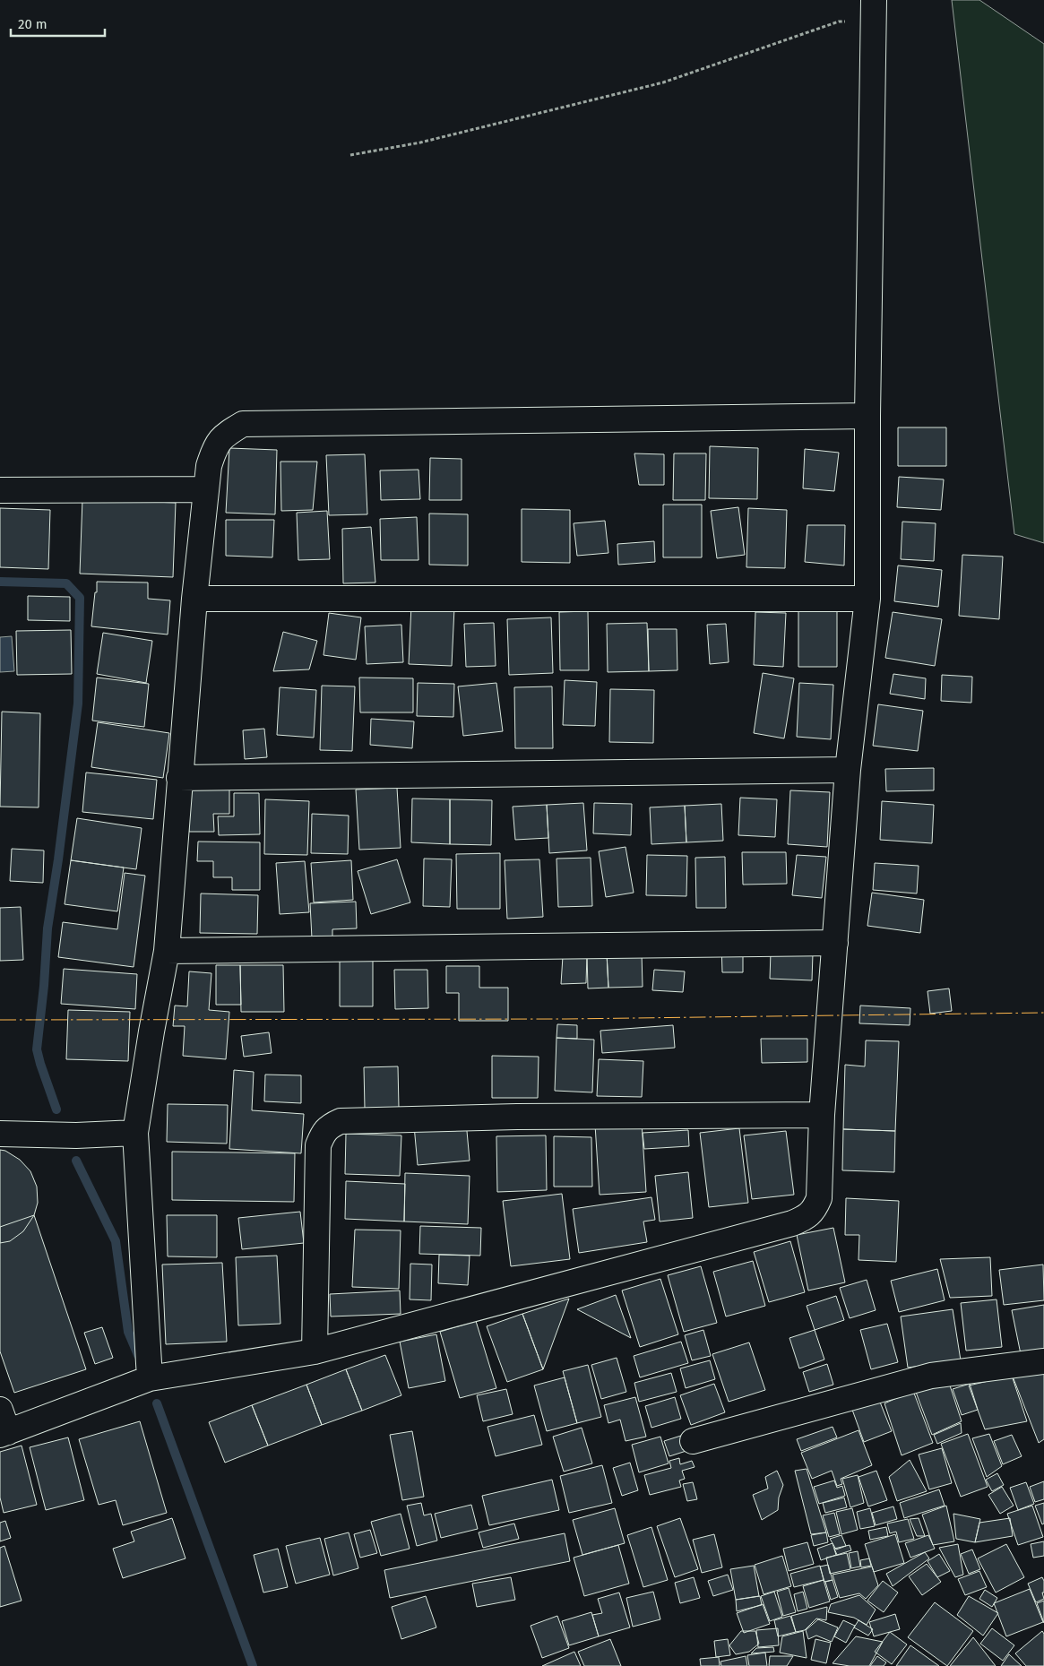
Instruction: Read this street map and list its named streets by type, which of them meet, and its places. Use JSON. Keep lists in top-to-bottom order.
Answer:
{
  "scale_bar": "20 m"
}
